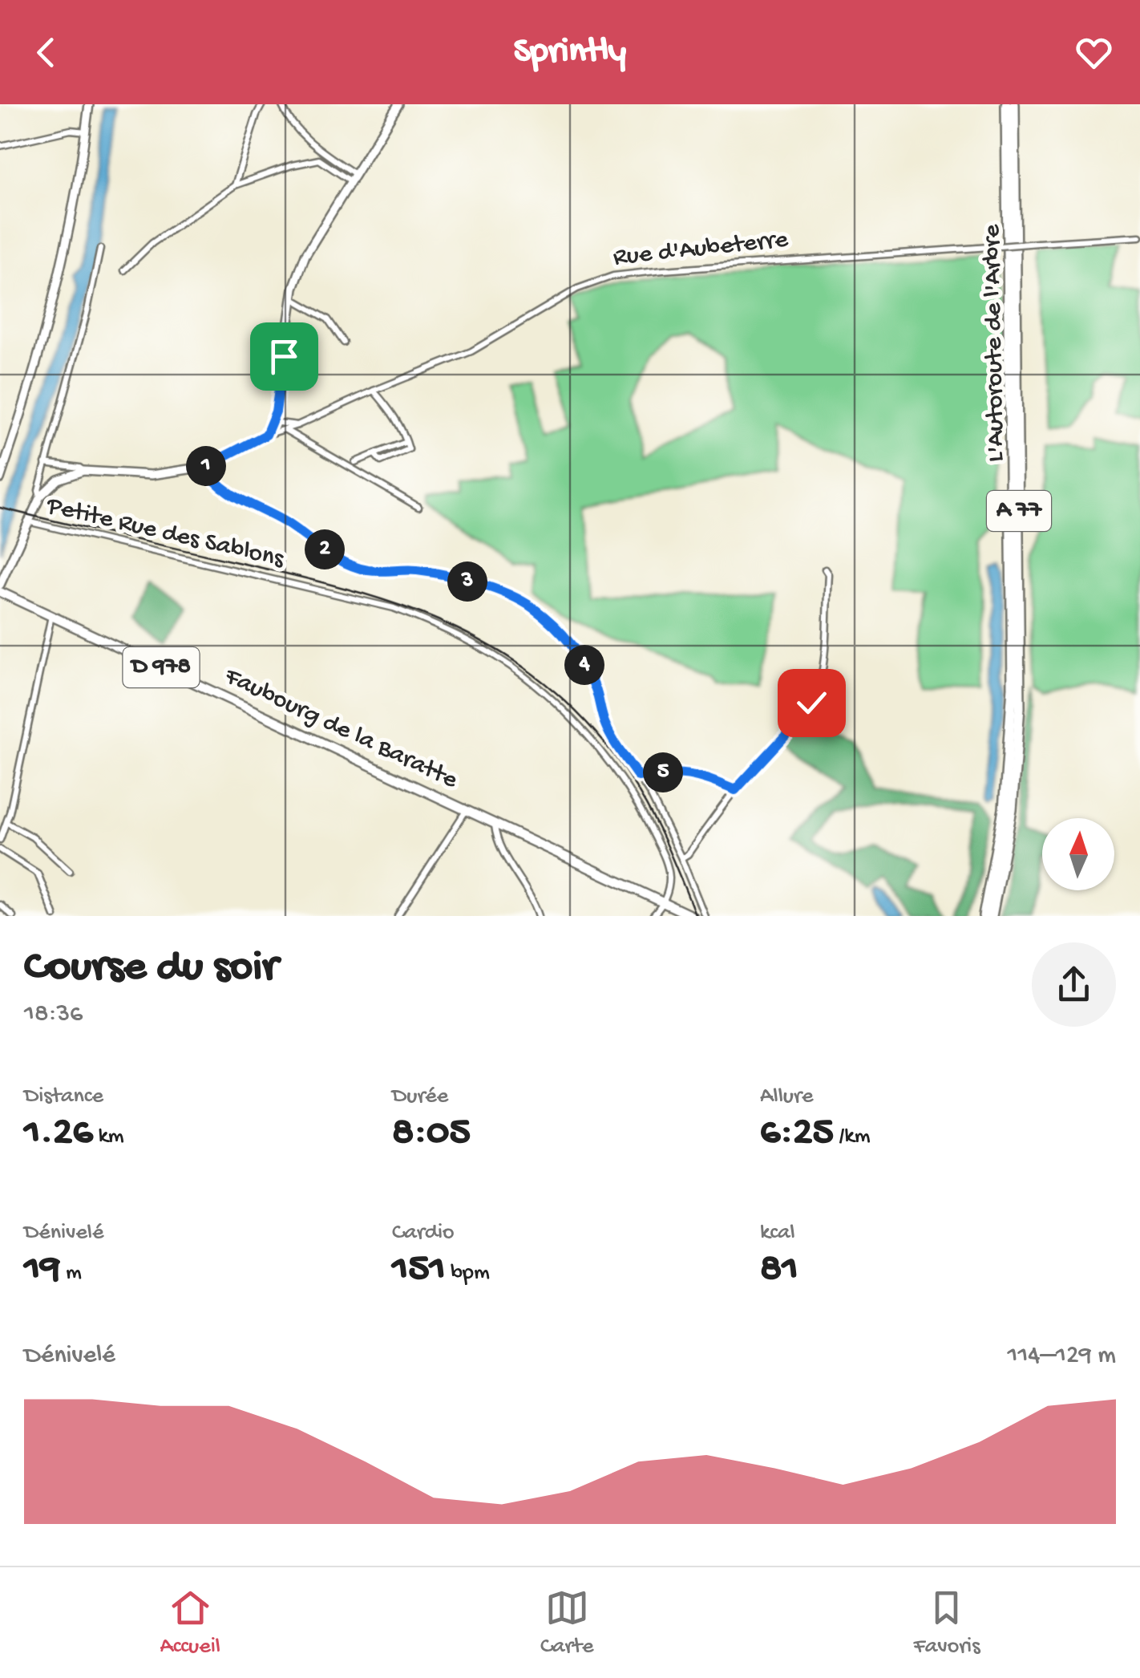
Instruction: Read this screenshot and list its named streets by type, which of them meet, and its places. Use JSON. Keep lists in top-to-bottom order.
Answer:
{
  "streets": {
    "highway": ["L'Autoroute de l'Arbre", "A 77"],
    "main road": ["D 978", "Faubourg de la Baratte"],
    "street": ["Rue d'Aubeterre", "Petite Rue des Sablons"]
  },
  "crossings": [
    ["Petite Rue des Sablons", "D 978"],
    ["Petite Rue des Sablons", "Faubourg de la Baratte"],
    ["D 978", "Faubourg de la Baratte"]
  ],
  "north": "top",
  "page": {
    "header": "Sprintly",
    "pins": [
      "1",
      "2",
      "3",
      "4",
      "5"
    ],
    "heading": ["Course du soir", "18:36"],
    "stats": [
      ["Distance", "1.26 km"],
      ["Durée", "8:05"],
      ["Allure", "6:25 /km"],
      ["Dénivelé", "19 m"],
      ["Cardio", "151 bpm"],
      ["kcal", "81"]
    ],
    "chart": ["Dénivelé", "114–129 m"],
    "tabs": ["Accueil", "Carte", "Favoris"]
  }
}
